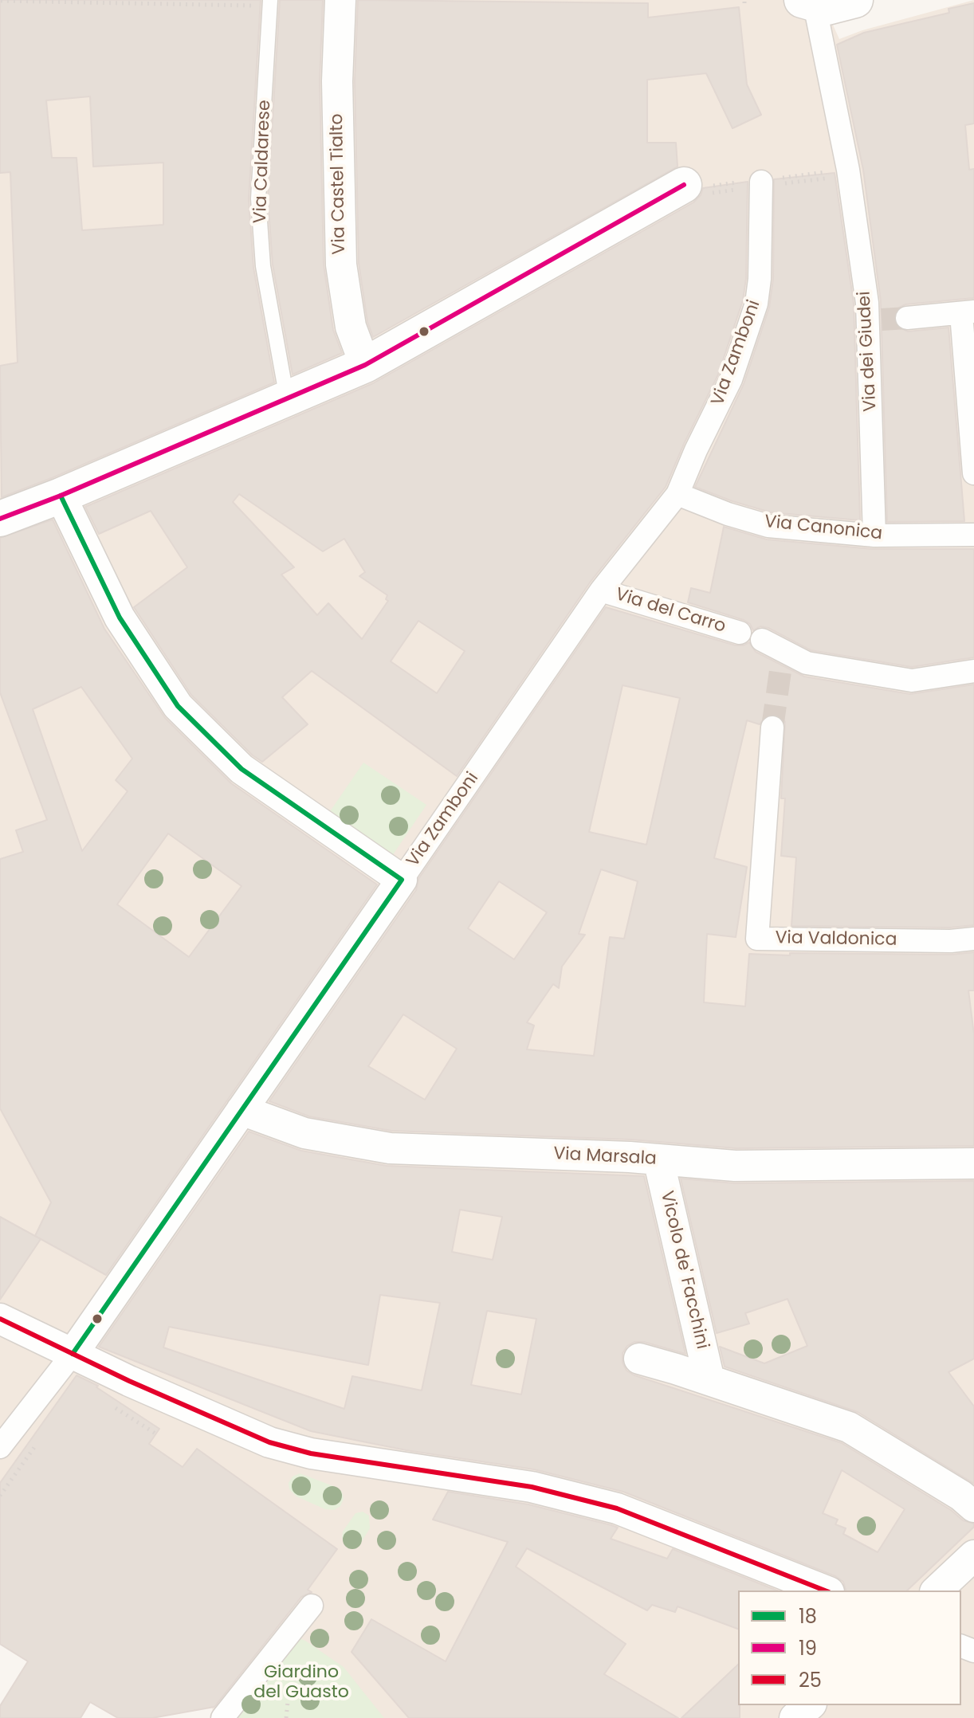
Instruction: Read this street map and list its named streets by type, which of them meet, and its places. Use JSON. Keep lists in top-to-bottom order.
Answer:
{
  "streets": {
    "street": [
      "Via Castel Tialto",
      "Via dei Giudei",
      "Via Zamboni",
      "Via Canonica",
      "Via del Carro",
      "Via Valdonica",
      "Via Marsala",
      "Vicolo de' Facchini"
    ],
    "lane": ["Via Caldarese"]
  },
  "crossings": [
    ["Via dei Giudei", "Via Canonica"],
    ["Via Zamboni", "Via Canonica"],
    ["Via Zamboni", "Via del Carro"],
    ["Via Zamboni", "Via Marsala"],
    ["Via Marsala", "Vicolo de' Facchini"]
  ],
  "parks": ["Giardino del Guasto"],
  "lines": ["transit line 19", "transit line 18", "transit line 25"],
  "legend": ["18", "19", "25"]
}
